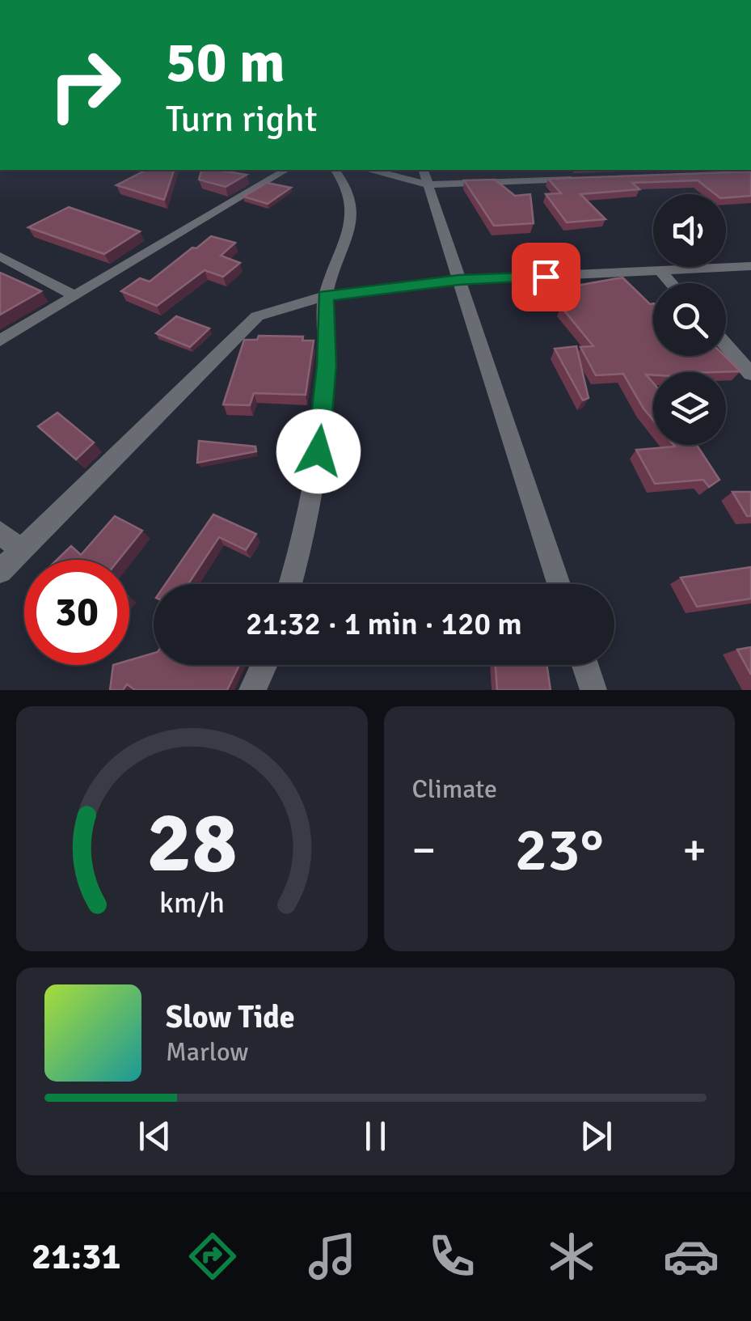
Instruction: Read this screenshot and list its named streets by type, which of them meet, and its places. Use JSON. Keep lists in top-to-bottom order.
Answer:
{
  "page": {
    "turn": ["50 m", "Turn right"],
    "limit": "30",
    "trip": "21:32 · 1 min · 120 m",
    "tile": "Climate",
    "heat": ["−", "23°", "+"],
    "song": ["Slow Tide", "Marlow"],
    "tabs": "21:31",
    "gauge": ["28", "km/h"]
  }
}
